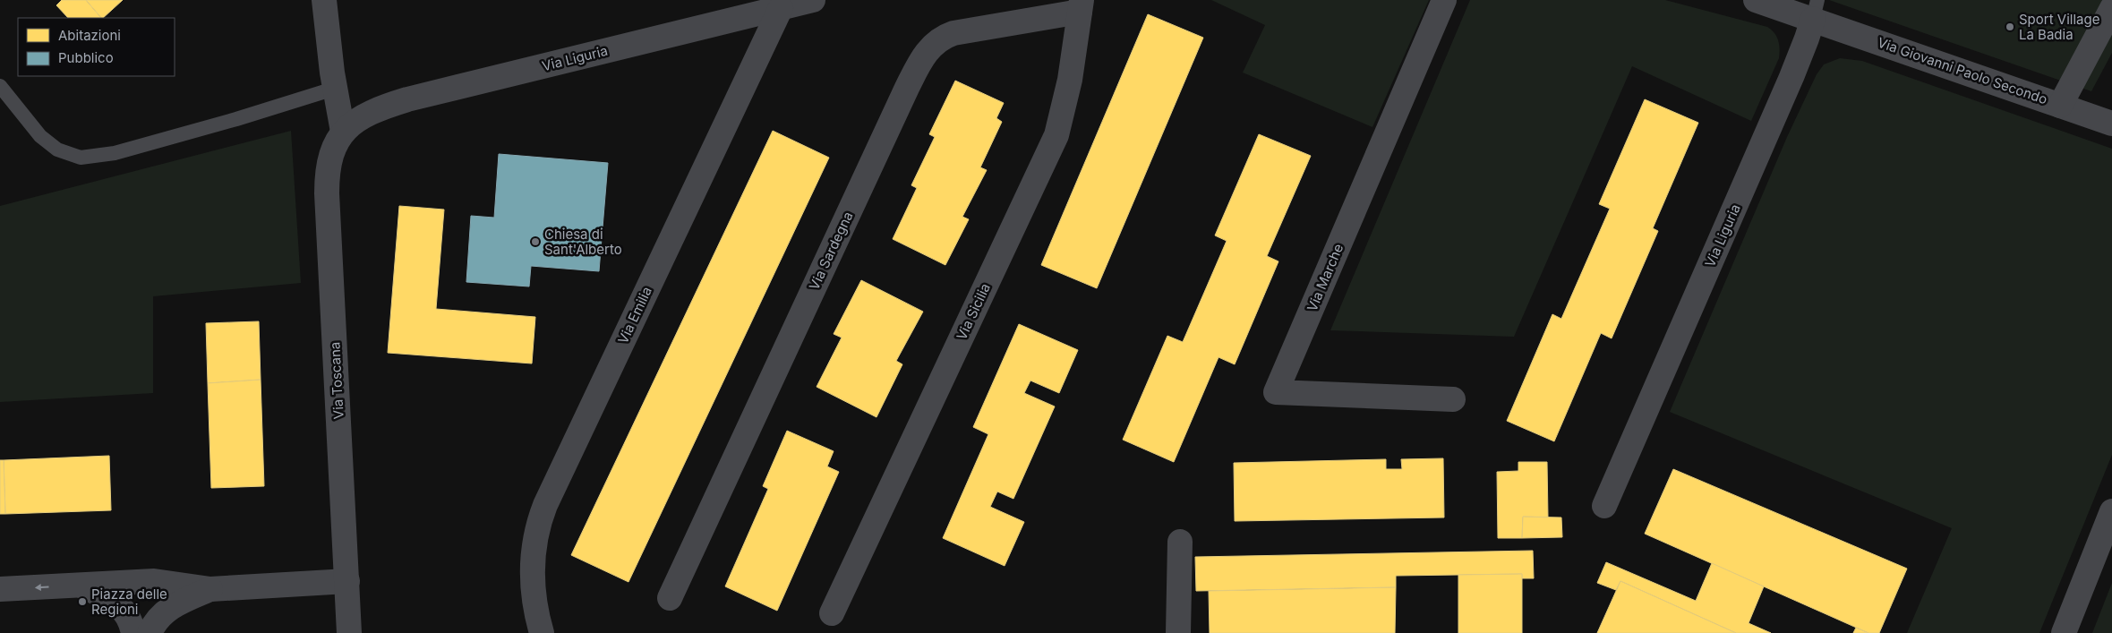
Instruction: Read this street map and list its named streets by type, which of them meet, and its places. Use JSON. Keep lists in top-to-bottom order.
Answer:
{
  "streets": {
    "street": [
      "Via Liguria",
      "Via Giovanni Paolo Secondo",
      "Via Sardegna",
      "Via Marche",
      "Via Sicilia",
      "Via Emilia",
      "Via Toscana"
    ]
  },
  "crossings": [
    ["Via Liguria", "Via Giovanni Paolo Secondo"],
    ["Via Liguria", "Via Emilia"],
    ["Via Liguria", "Via Toscana"],
    ["Via Sardegna", "Via Sicilia"]
  ],
  "places": ["Sport Village La Badia", "Chiesa di Sant'Alberto", "Piazza delle Regioni"],
  "legend": ["Abitazioni", "Pubblico"]
}
